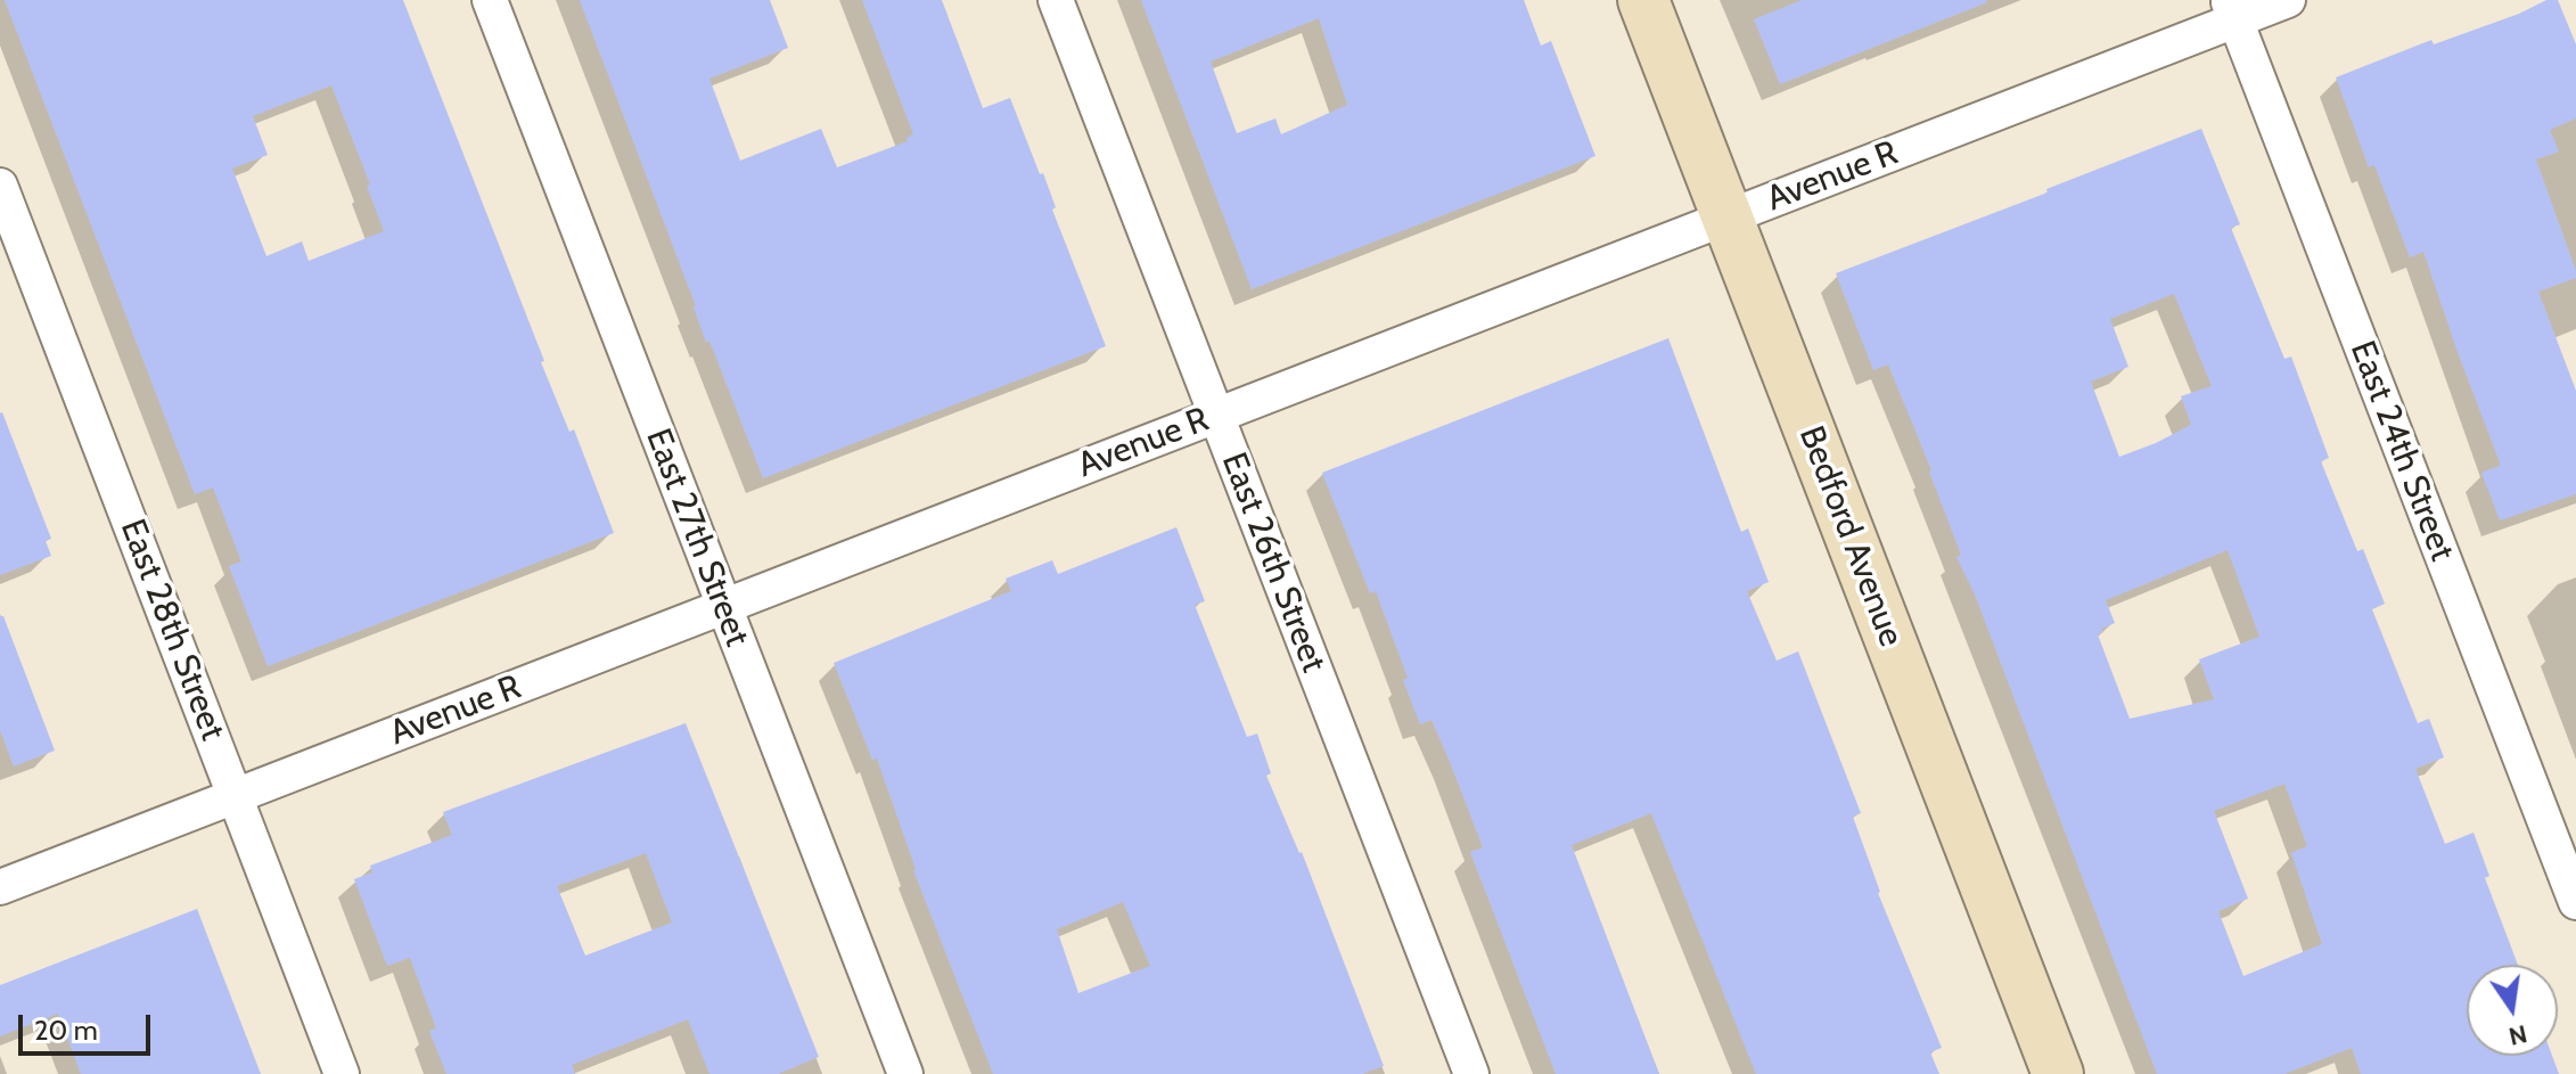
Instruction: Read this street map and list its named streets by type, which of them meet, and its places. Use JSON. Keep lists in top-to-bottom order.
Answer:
{
  "streets": {
    "main road": ["Bedford Avenue"],
    "street": [
      "Avenue R",
      "East 24th Street",
      "East 27th Street",
      "East 26th Street",
      "East 28th Street"
    ]
  },
  "crossings": [
    ["Avenue R", "East 24th Street"],
    ["Avenue R", "Bedford Avenue"],
    ["Avenue R", "East 27th Street"],
    ["Avenue R", "East 26th Street"],
    ["Avenue R", "East 28th Street"]
  ],
  "scale_bar": "20 m",
  "north": "bottom"
}
